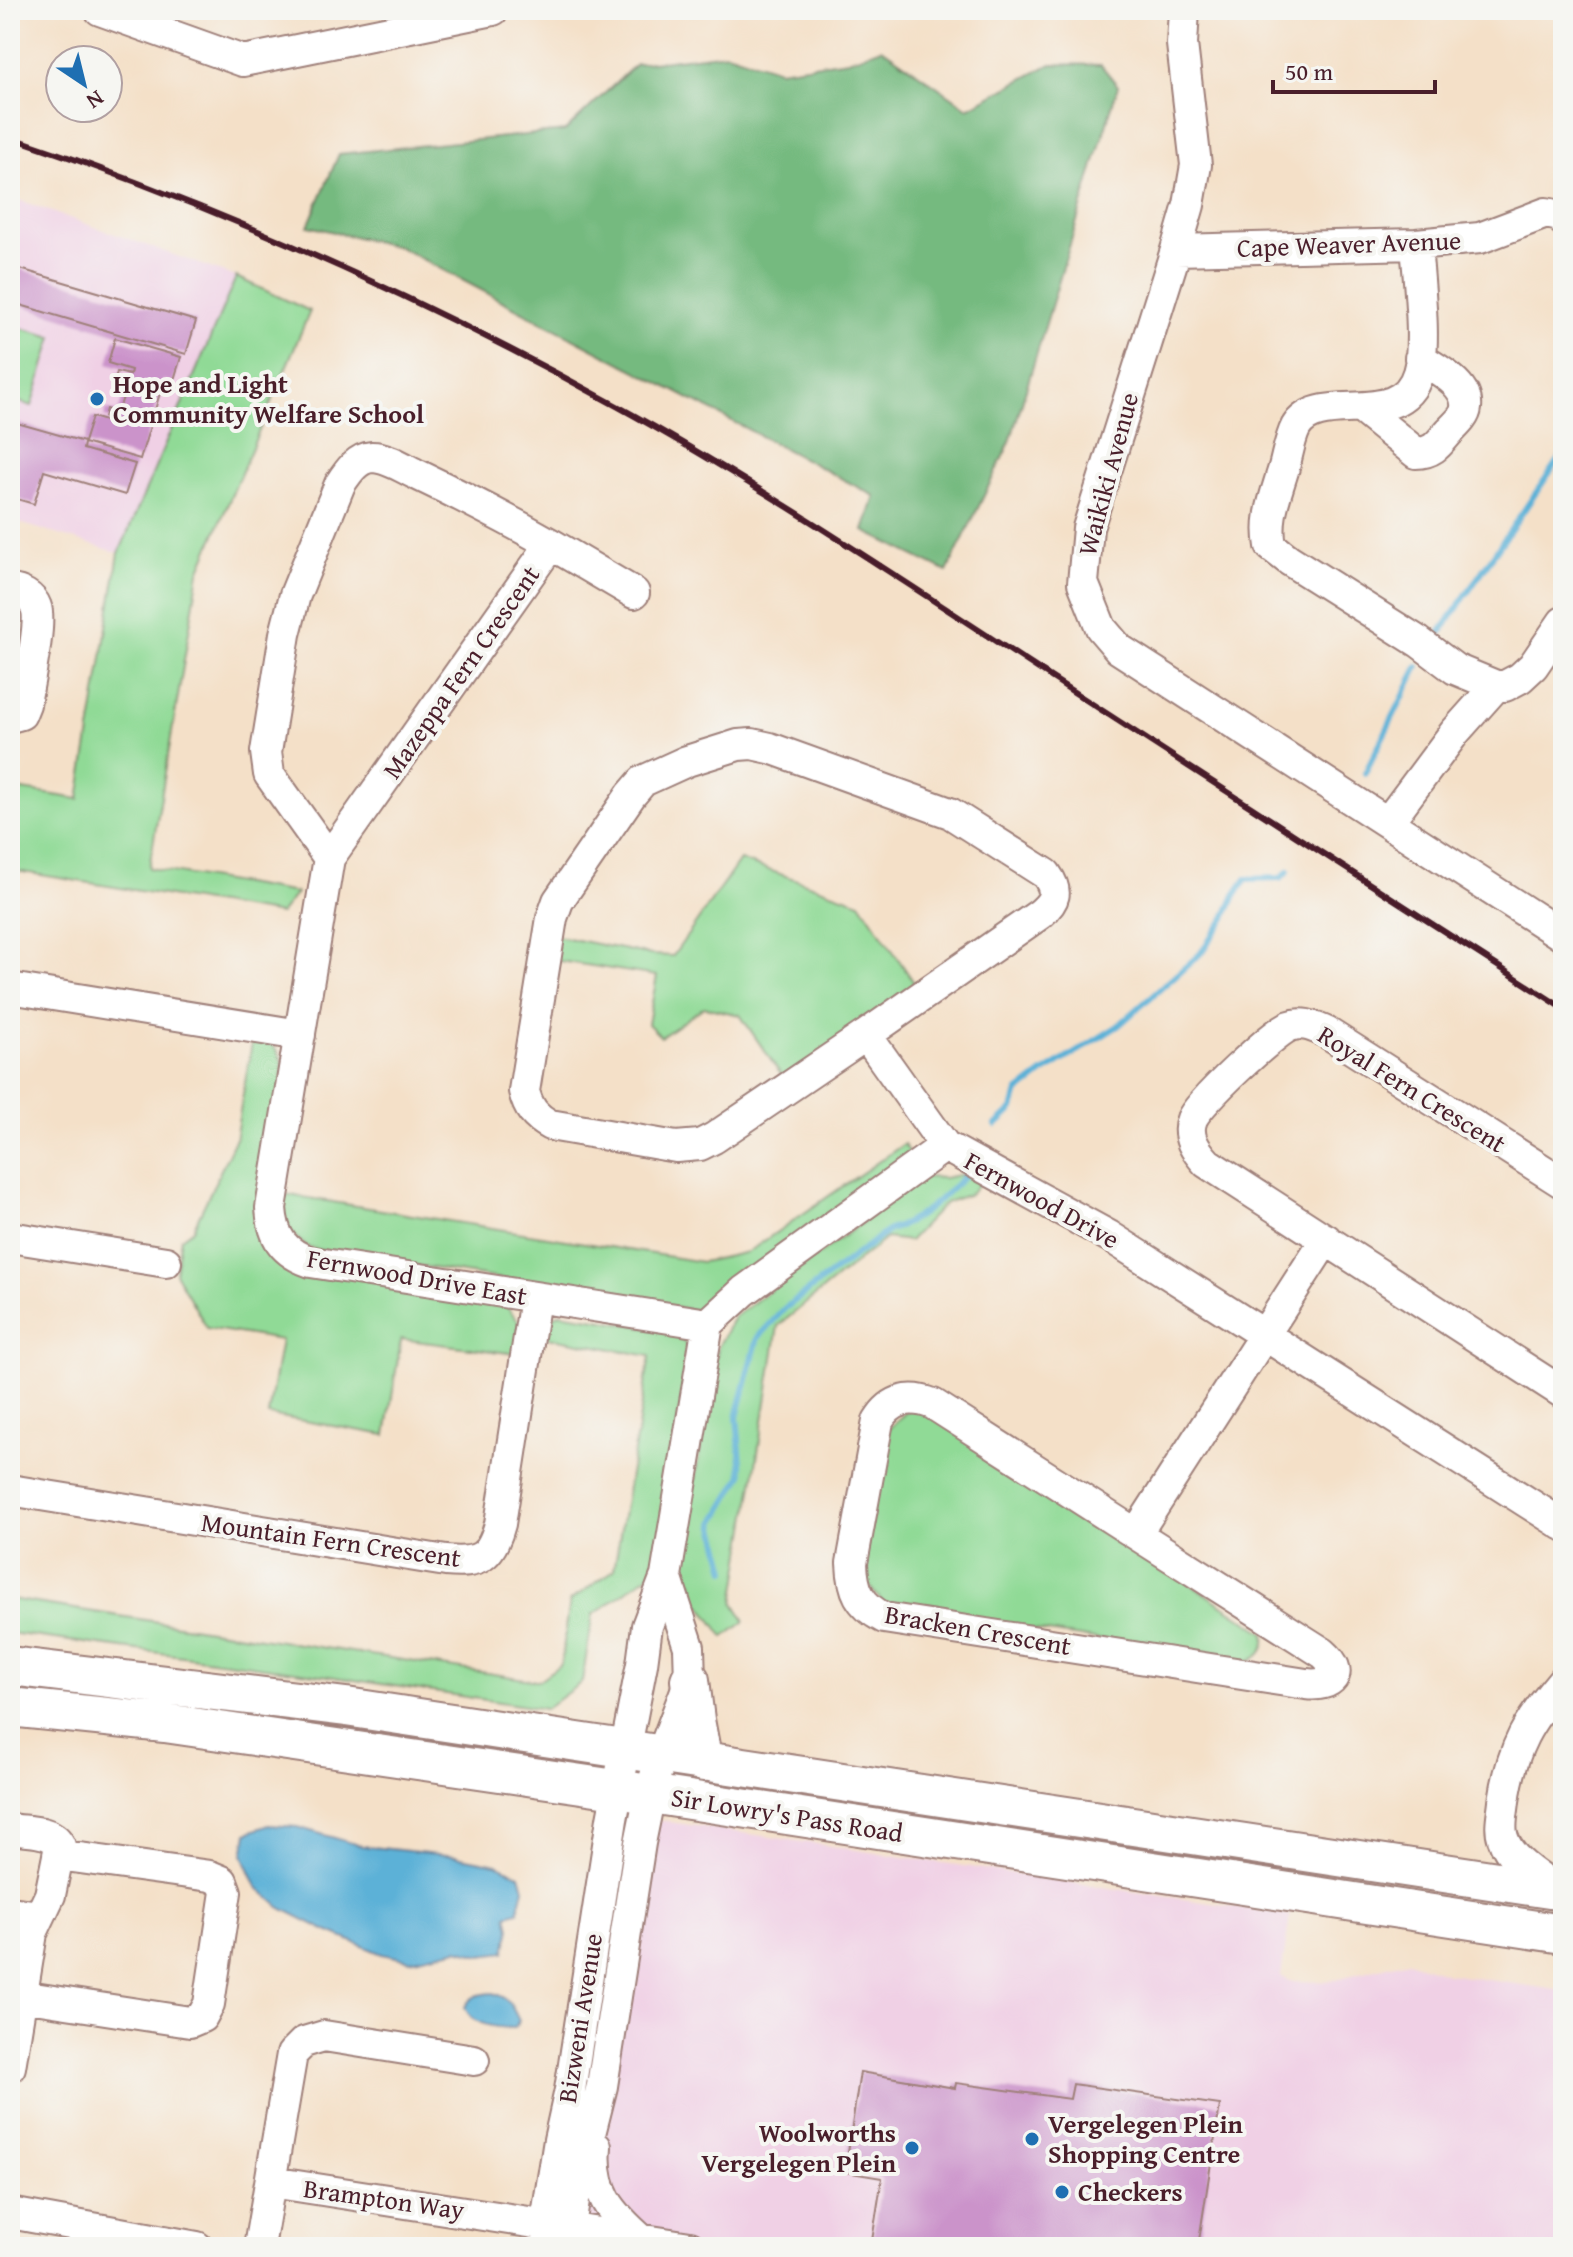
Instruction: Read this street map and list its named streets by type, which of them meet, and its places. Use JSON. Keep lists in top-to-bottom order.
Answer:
{
  "streets": {
    "main road": ["Sir Lowry's Pass Road"],
    "street": [
      "Cape Weaver Avenue",
      "Waikiki Avenue",
      "Mazeppa Fern Crescent",
      "Royal Fern Crescent",
      "Fernwood Drive",
      "Fernwood Drive East",
      "Mountain Fern Crescent",
      "Bracken Crescent",
      "Bizweni Avenue",
      "Brampton Way"
    ]
  },
  "crossings": [
    ["Cape Weaver Avenue", "Waikiki Avenue"],
    ["Mazeppa Fern Crescent", "Fernwood Drive East"],
    ["Fernwood Drive", "Fernwood Drive East"],
    ["Fernwood Drive East", "Mountain Fern Crescent"],
    ["Sir Lowry's Pass Road", "Bizweni Avenue"],
    ["Bizweni Avenue", "Brampton Way"]
  ],
  "places": [
    "Hope and Light Community Welfare School",
    "Vergelegen Plein Shopping Centre",
    "Woolworths Vergelegen Plein",
    "Checkers"
  ],
  "scale_bar": "50 m",
  "north": "bottom right"
}
